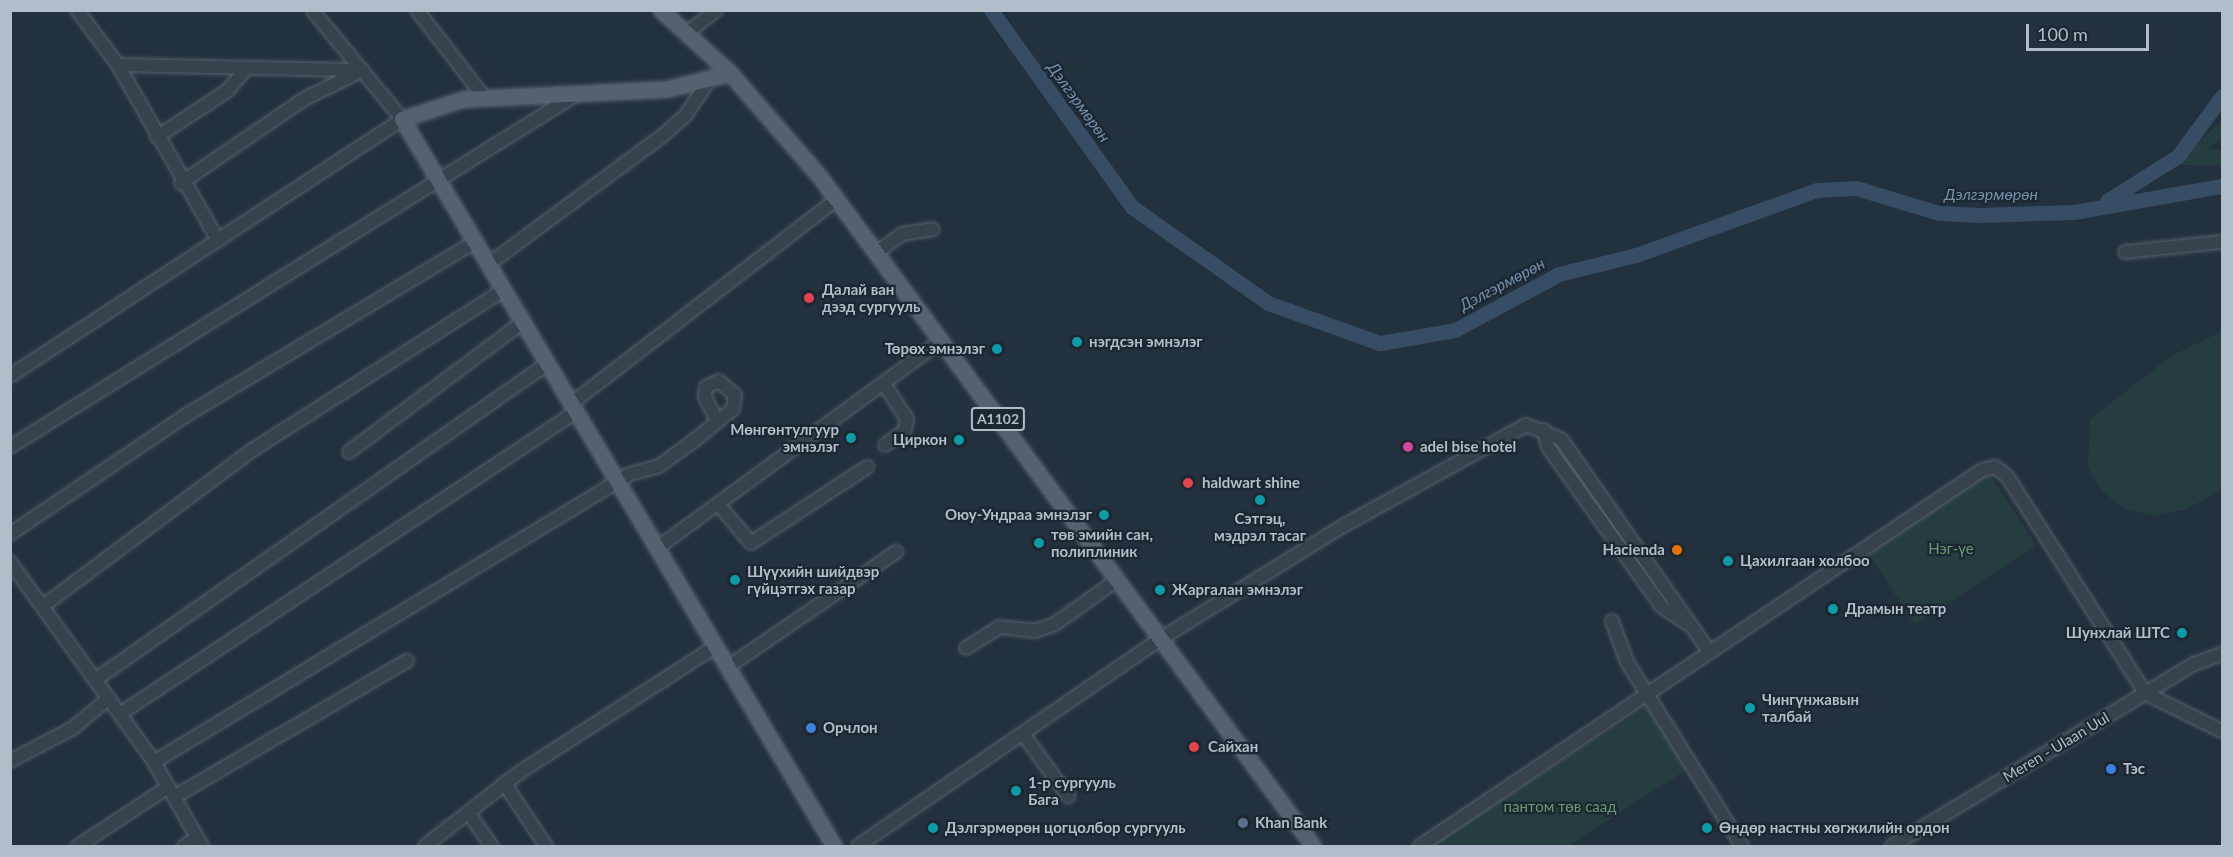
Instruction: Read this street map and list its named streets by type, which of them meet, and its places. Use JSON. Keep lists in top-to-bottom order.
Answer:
{
  "streets": {
    "main road": ["A1102"],
    "street": ["Meren - Ulaan Uul"]
  },
  "water": ["Дэлгэрмөрөн"],
  "parks": ["Нэг-үе", "пантом төв саад"],
  "places": [
    "Далай ван дээд сургууль",
    "нэгдсэн эмнэлэг",
    "Төрөх эмнэлэг",
    "Мөнгөнтулгуур эмнэлэг",
    "Циркон",
    "adel bise hotel",
    "haldwart shine",
    "Сэтгэц, мэдрэл тасаг",
    "Оюу-Ундраа эмнэлэг",
    "төв эмийн сан, полиплиник",
    "Hacienda",
    "Цахилгаан холбоо",
    "Шүүхийн шийдвэр гүйцэтгэх газар",
    "Жаргалан эмнэлэг",
    "Драмын театр",
    "Шунхлай ШТС",
    "Чингүнжавын талбай",
    "Орчлон",
    "Сайхан",
    "Тэс",
    "1-р сургууль Бага",
    "Khan Bank",
    "Дэлгэрмөрөн цогцолбор сургууль",
    "Өндөр настны хөгжилийн ордон"
  ],
  "scale_bar": "100 m"
}
